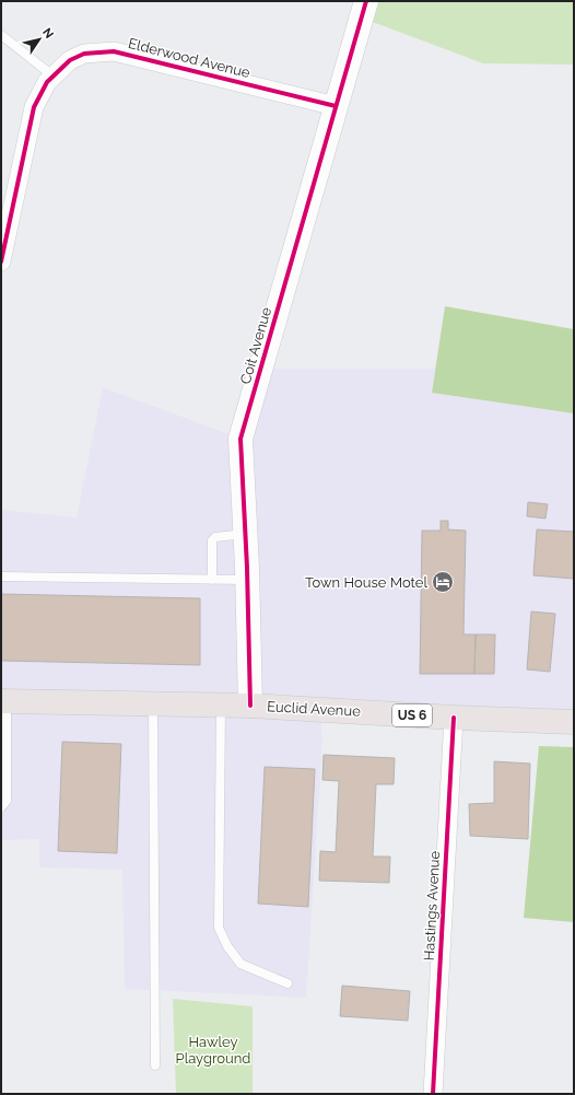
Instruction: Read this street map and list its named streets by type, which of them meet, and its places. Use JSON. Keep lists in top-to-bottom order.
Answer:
{
  "streets": {
    "main road": ["Euclid Avenue", "US 6"],
    "street": ["Elderwood Avenue", "Coit Avenue", "Hastings Avenue"]
  },
  "crossings": [
    ["Elderwood Avenue", "Coit Avenue"],
    ["Coit Avenue", "Euclid Avenue"],
    ["Euclid Avenue", "Hastings Avenue"]
  ],
  "parks": ["Hawley Playground"],
  "places": {
    "hotel": ["Town House Motel"]
  },
  "north": "top right"
}
